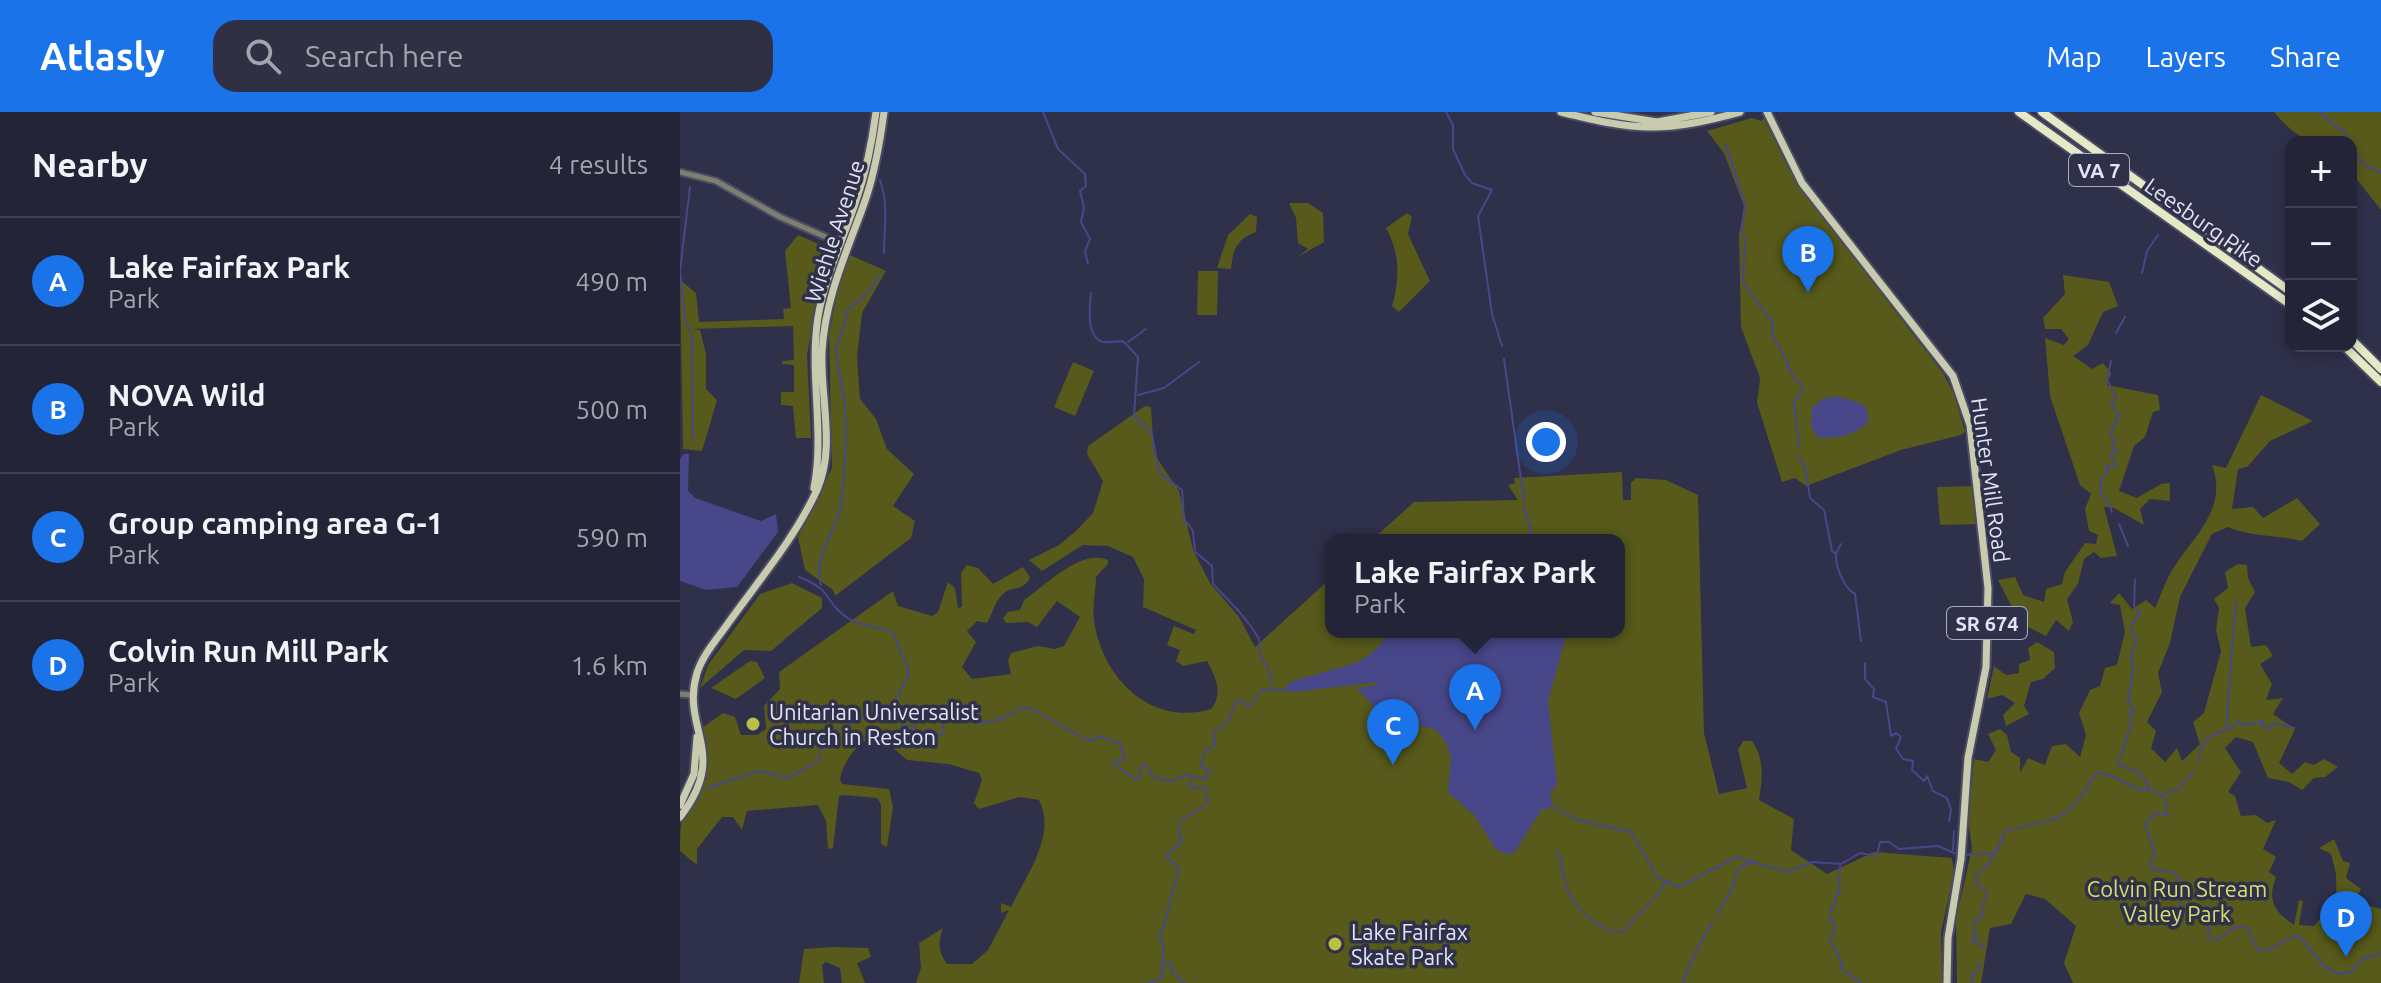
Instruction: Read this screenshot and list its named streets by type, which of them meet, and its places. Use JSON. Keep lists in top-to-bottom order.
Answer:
{
  "streets": {
    "highway": ["VA 7", "Leesburg Pike"],
    "main road": ["Wiehle Avenue", "Hunter Mill Road", "SR 674"]
  },
  "parks": ["Colvin Run Stream Valley Park"],
  "places": ["Unitarian Universalist Church in Reston", "Lake Fairfax Skate Park"],
  "page": {
    "header": "Atlasly",
    "search": "Search here",
    "nav": ["Map", "Layers", "Share"],
    "heading": ["Nearby", "4 results"],
    "map_buttons": ["+", "−"],
    "list": [
      {
        "mark": "A",
        "name": "Lake Fairfax Park",
        "note": "Park",
        "value": "490 m"
      },
      {
        "mark": "B",
        "name": "NOVA Wild",
        "note": "Park",
        "value": "500 m"
      },
      {
        "mark": "C",
        "name": "Group camping area G-1",
        "note": "Park",
        "value": "590 m"
      },
      {
        "mark": "D",
        "name": "Colvin Run Mill Park",
        "note": "Park",
        "value": "1.6 km"
      }
    ],
    "pins": [
      "B",
      "A",
      "C",
      "D"
    ],
    "popup": ["Lake Fairfax Park", "Park"]
  }
}
